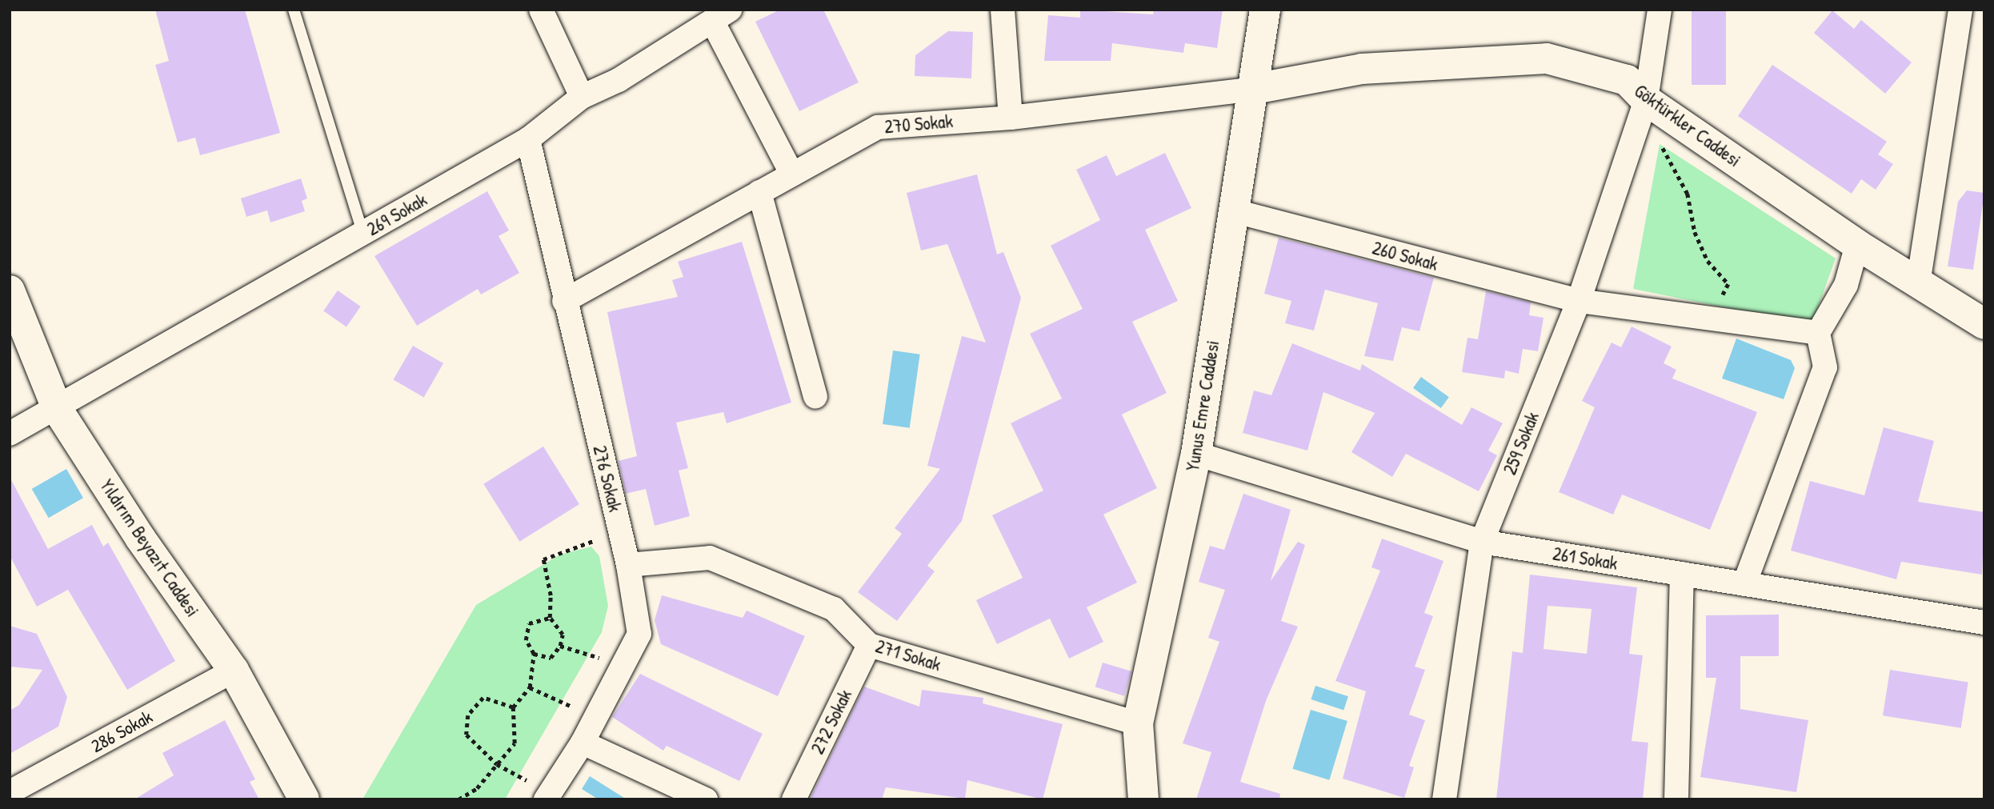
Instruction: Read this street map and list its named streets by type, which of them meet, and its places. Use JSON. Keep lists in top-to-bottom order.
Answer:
{
  "streets": {
    "street": [
      "270 Sokak",
      "Göktürkler Caddesi",
      "269 Sokak",
      "260 Sokak",
      "Yunus Emre Caddesi",
      "259 Sokak",
      "276 Sokak",
      "Yıldırım Beyazıt Caddesi",
      "261 Sokak",
      "271 Sokak",
      "272 Sokak",
      "286 Sokak"
    ]
  },
  "crossings": [
    ["270 Sokak", "Göktürkler Caddesi"],
    ["270 Sokak", "Yunus Emre Caddesi"],
    ["270 Sokak", "276 Sokak"],
    ["Göktürkler Caddesi", "Yunus Emre Caddesi"],
    ["Göktürkler Caddesi", "259 Sokak"],
    ["269 Sokak", "276 Sokak"],
    ["269 Sokak", "Yıldırım Beyazıt Caddesi"],
    ["260 Sokak", "Yunus Emre Caddesi"],
    ["260 Sokak", "259 Sokak"],
    ["Yunus Emre Caddesi", "261 Sokak"],
    ["Yunus Emre Caddesi", "271 Sokak"],
    ["259 Sokak", "261 Sokak"],
    ["276 Sokak", "271 Sokak"],
    ["Yıldırım Beyazıt Caddesi", "286 Sokak"],
    ["271 Sokak", "272 Sokak"]
  ]
}
